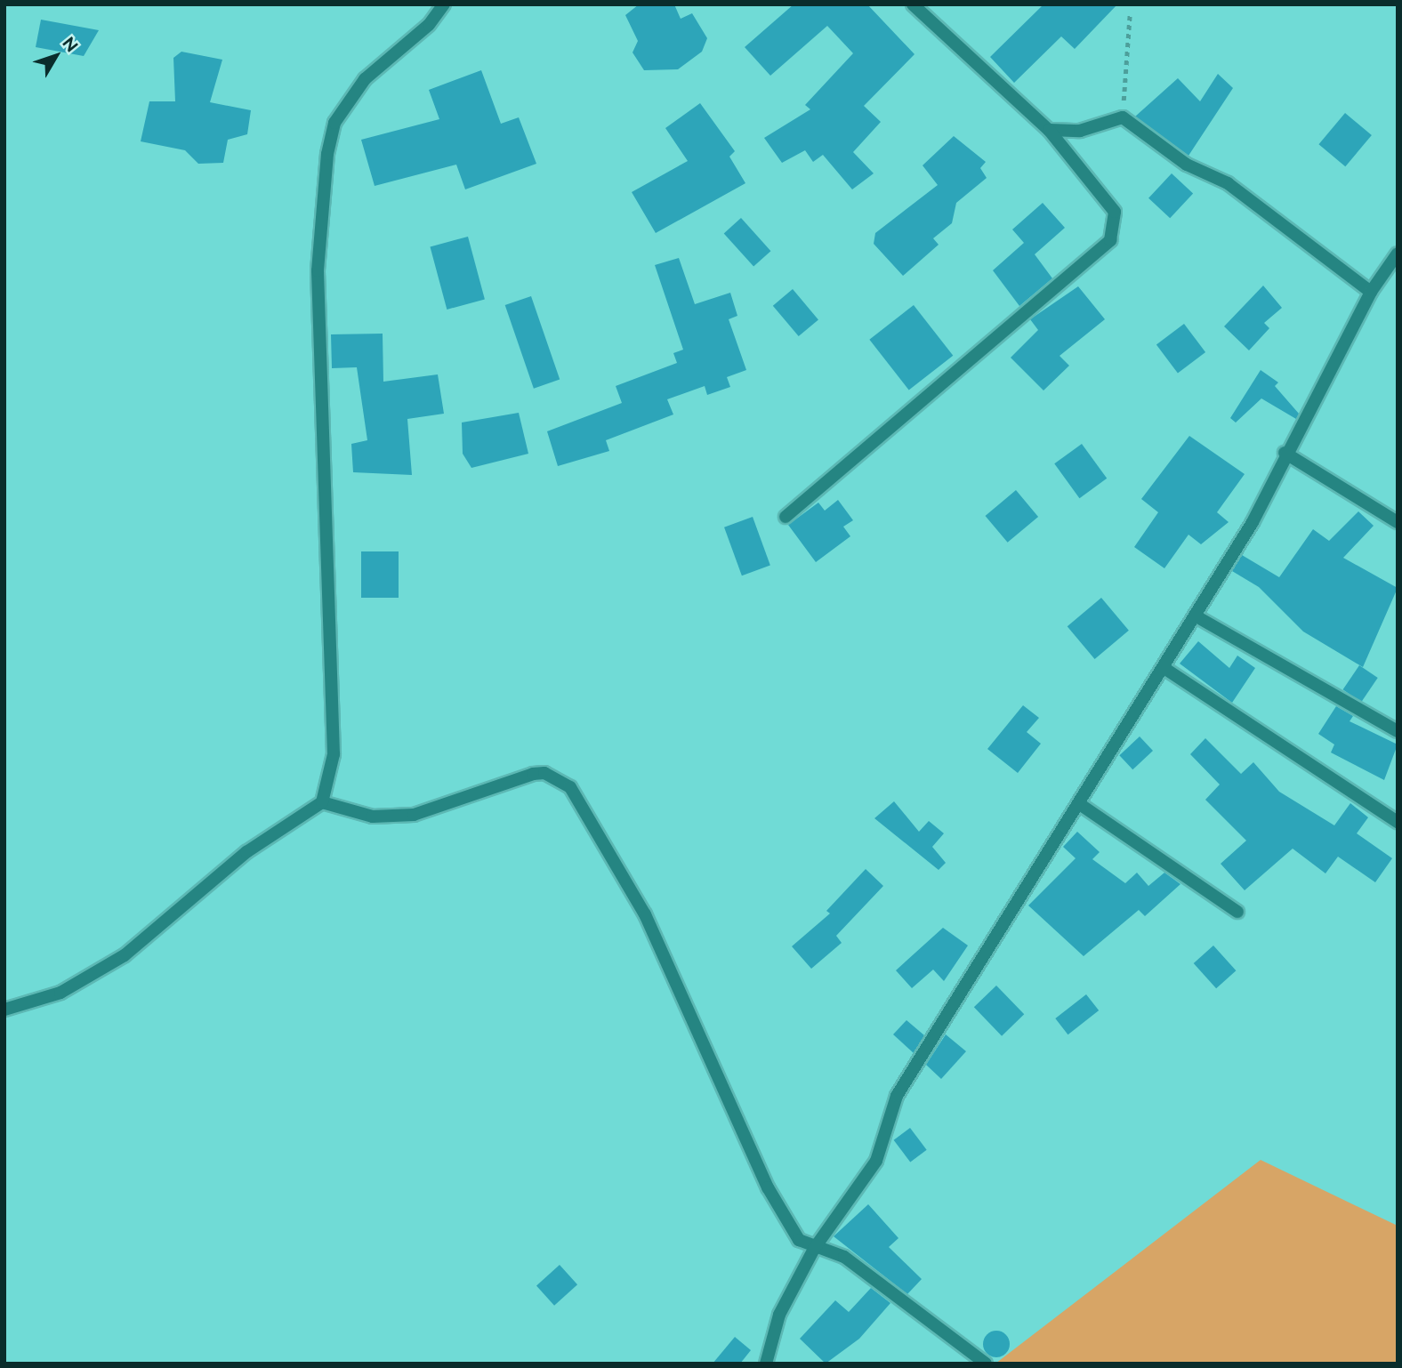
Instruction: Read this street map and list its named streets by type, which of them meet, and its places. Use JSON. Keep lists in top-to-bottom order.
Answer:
{
  "north": "top right"
}
